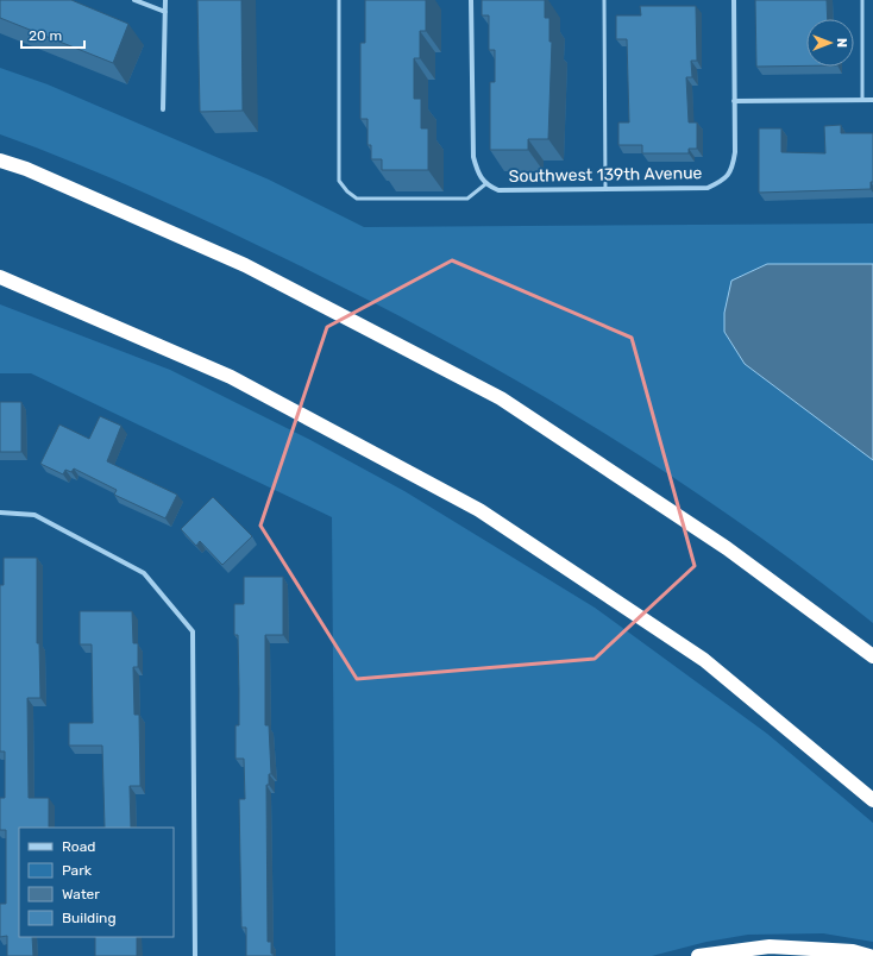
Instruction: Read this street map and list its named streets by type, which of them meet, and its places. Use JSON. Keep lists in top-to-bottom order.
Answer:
{
  "streets": {
    "street": ["Southwest 139th Avenue"]
  },
  "legend": [
    "Road",
    "Park",
    "Water",
    "Building"
  ],
  "scale_bar": "20 m",
  "north": "right"
}
